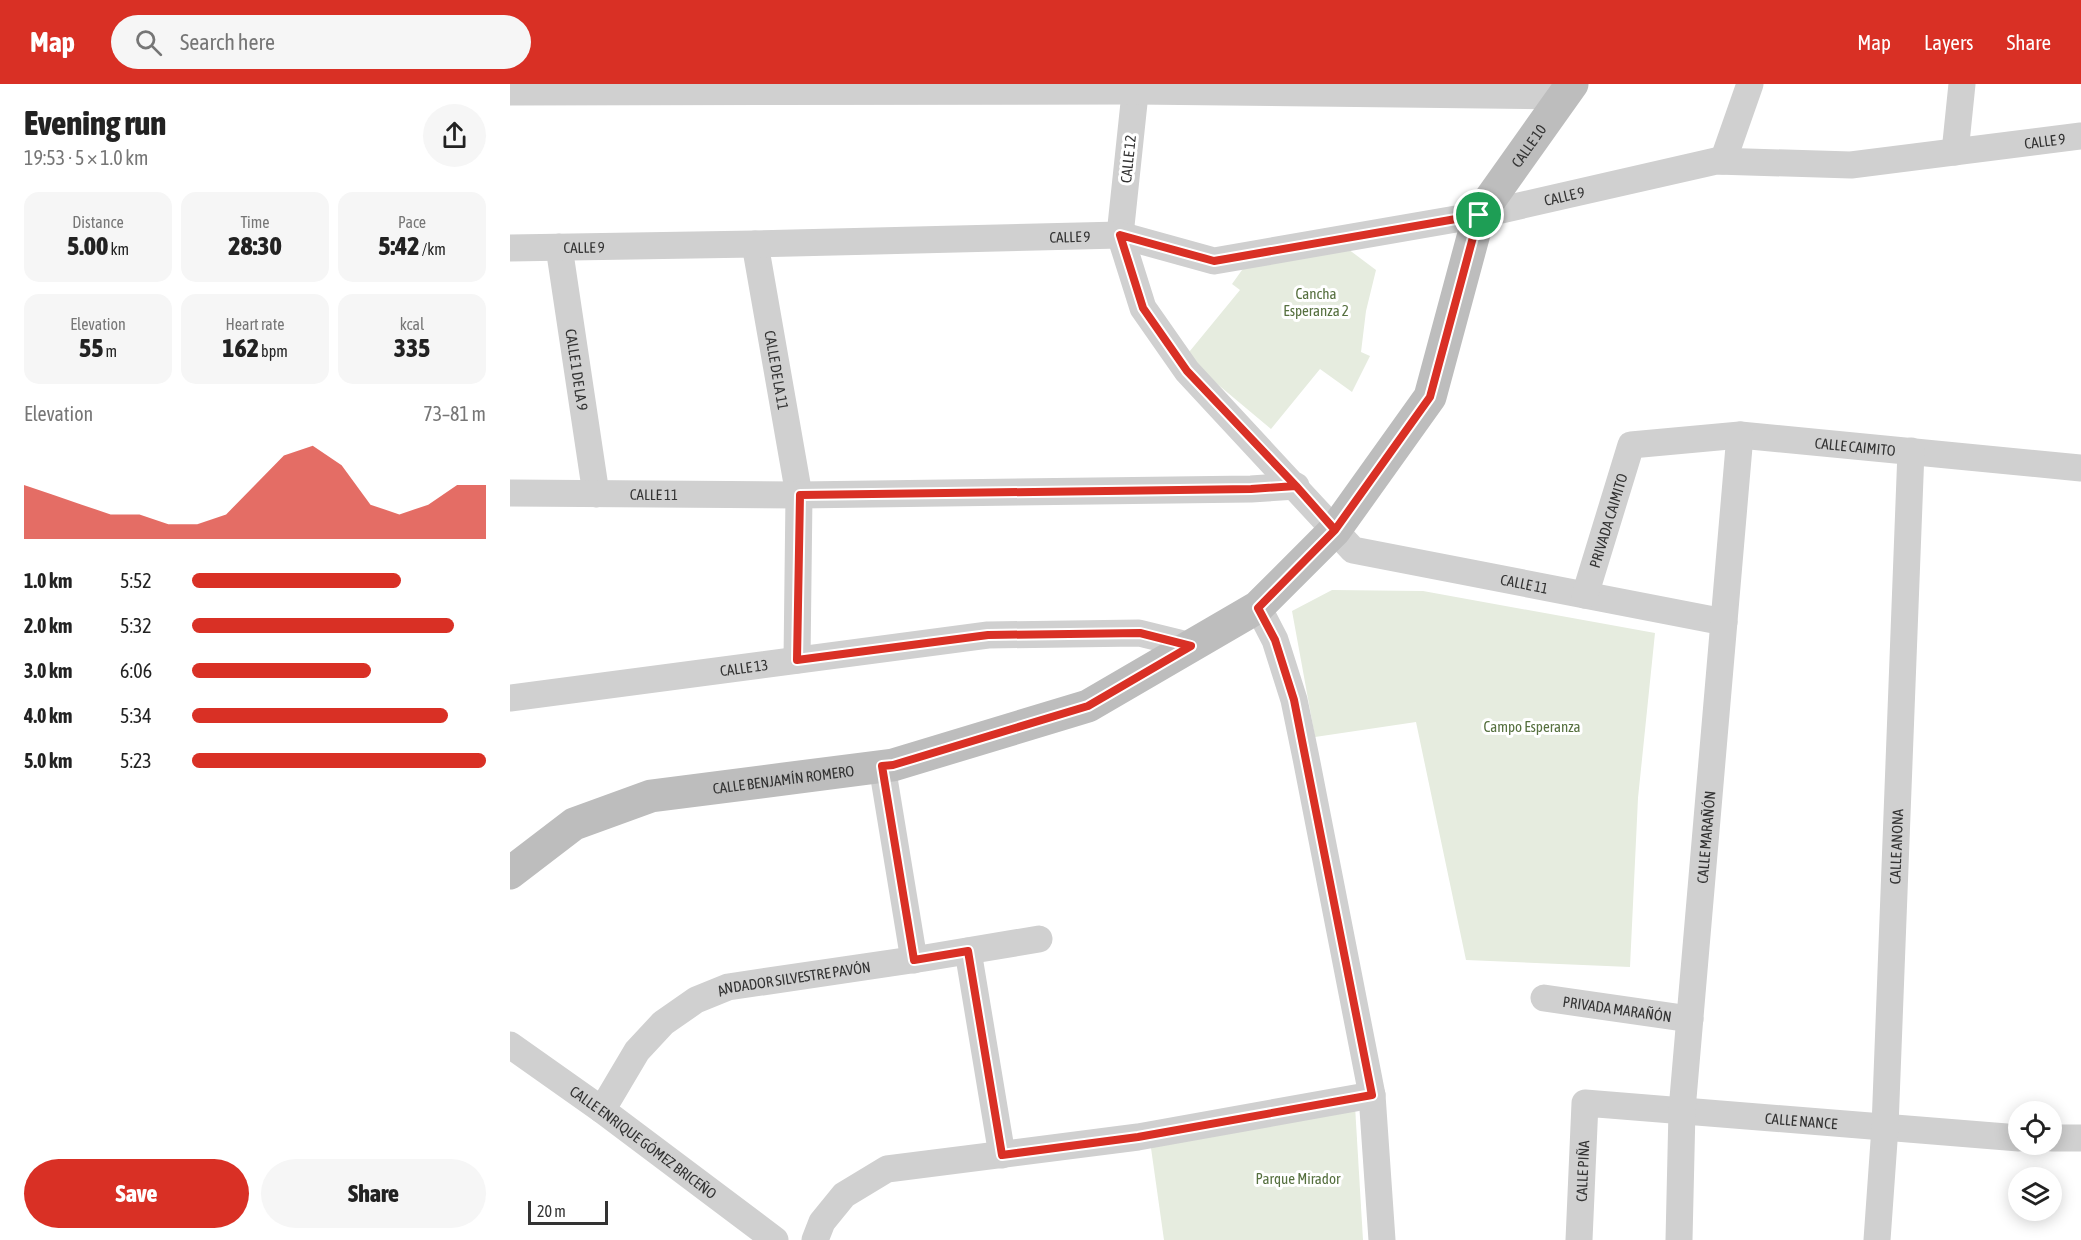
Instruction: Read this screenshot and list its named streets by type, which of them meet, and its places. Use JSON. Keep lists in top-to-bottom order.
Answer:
{
  "streets": {
    "street": [
      "CALLE 9",
      "CALLE 10",
      "CALLE 12",
      "CALLE 1 DE LA 9",
      "CALLE DE LA 11",
      "CALLE CAIMITO",
      "CALLE 11",
      "PRIVADA CAIMITO",
      "CALLE 13",
      "CALLE BENJAMÍN ROMERO",
      "CALLE MARAÑÓN",
      "CALLE ANONA",
      "ANDADOR SILVESTRE PAVÓN",
      "PRIVADA MARAÑÓN",
      "CALLE NANCE",
      "CALLE ENRIQUE GÓMEZ BRICEÑO",
      "CALLE PIÑA"
    ]
  },
  "crossings": [
    ["CALLE 9", "CALLE 10"],
    ["CALLE 9", "CALLE 12"],
    ["CALLE 9", "CALLE 1 DE LA 9"],
    ["CALLE 9", "CALLE DE LA 11"],
    ["CALLE 9", "CALLE 11"],
    ["CALLE 10", "CALLE 11"],
    ["CALLE 10", "CALLE BENJAMÍN ROMERO"],
    ["CALLE 12", "CALLE 11"],
    ["CALLE 1 DE LA 9", "CALLE 11"],
    ["CALLE DE LA 11", "CALLE 11"],
    ["CALLE CAIMITO", "PRIVADA CAIMITO"],
    ["CALLE CAIMITO", "CALLE MARAÑÓN"],
    ["CALLE CAIMITO", "CALLE ANONA"],
    ["CALLE 11", "PRIVADA CAIMITO"],
    ["CALLE 11", "CALLE BENJAMÍN ROMERO"],
    ["CALLE 11", "CALLE MARAÑÓN"],
    ["CALLE 13", "CALLE BENJAMÍN ROMERO"],
    ["CALLE MARAÑÓN", "PRIVADA MARAÑÓN"],
    ["CALLE MARAÑÓN", "CALLE NANCE"],
    ["CALLE ANONA", "CALLE NANCE"],
    ["ANDADOR SILVESTRE PAVÓN", "CALLE ENRIQUE GÓMEZ BRICEÑO"],
    ["CALLE NANCE", "CALLE PIÑA"]
  ],
  "parks": ["Cancha Esperanza 2", "Campo Esperanza", "Parque Mirador"],
  "scale_bar": "20 m",
  "page": {
    "header": "Map",
    "search": "Search here",
    "nav": ["Map", "Layers", "Share"],
    "heading": ["Evening run", "19:53 · 5 × 1.0 km"],
    "stats": [
      ["Distance", "5.00 km"],
      ["Time", "28:30"],
      ["Pace", "5:42 /km"],
      ["Elevation", "55 m"],
      ["Heart rate", "162 bpm"],
      ["kcal", "335"]
    ],
    "chart": ["Elevation", "73–81 m"],
    "list": [
      {
        "name": "1.0 km",
        "note": "5:52"
      },
      {
        "name": "2.0 km",
        "note": "5:32"
      },
      {
        "name": "3.0 km",
        "note": "6:06"
      },
      {
        "name": "4.0 km",
        "note": "5:34"
      },
      {
        "name": "5.0 km",
        "note": "5:23"
      }
    ],
    "buttons": ["Save", "Share"],
    "scale": "20 m"
  }
}
